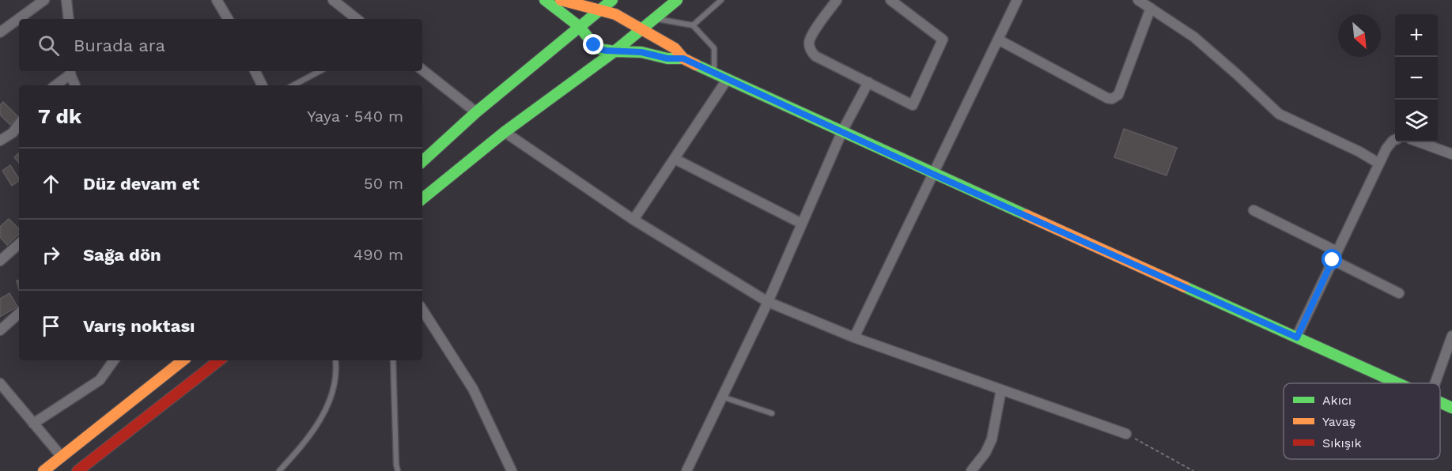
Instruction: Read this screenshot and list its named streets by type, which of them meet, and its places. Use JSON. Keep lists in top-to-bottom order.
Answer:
{
  "legend": ["Akıcı", "Yavaş", "Sıkışık"],
  "north": "bottom right",
  "page": {
    "map_buttons": ["+", "−"],
    "search": "Burada ara",
    "heading": ["7 dk", "Yaya · 540 m"],
    "list": [
      ["Düz devam et", "50 m"],
      ["Sağa dön", "490 m"],
      "Varış noktası"
    ]
  }
}
